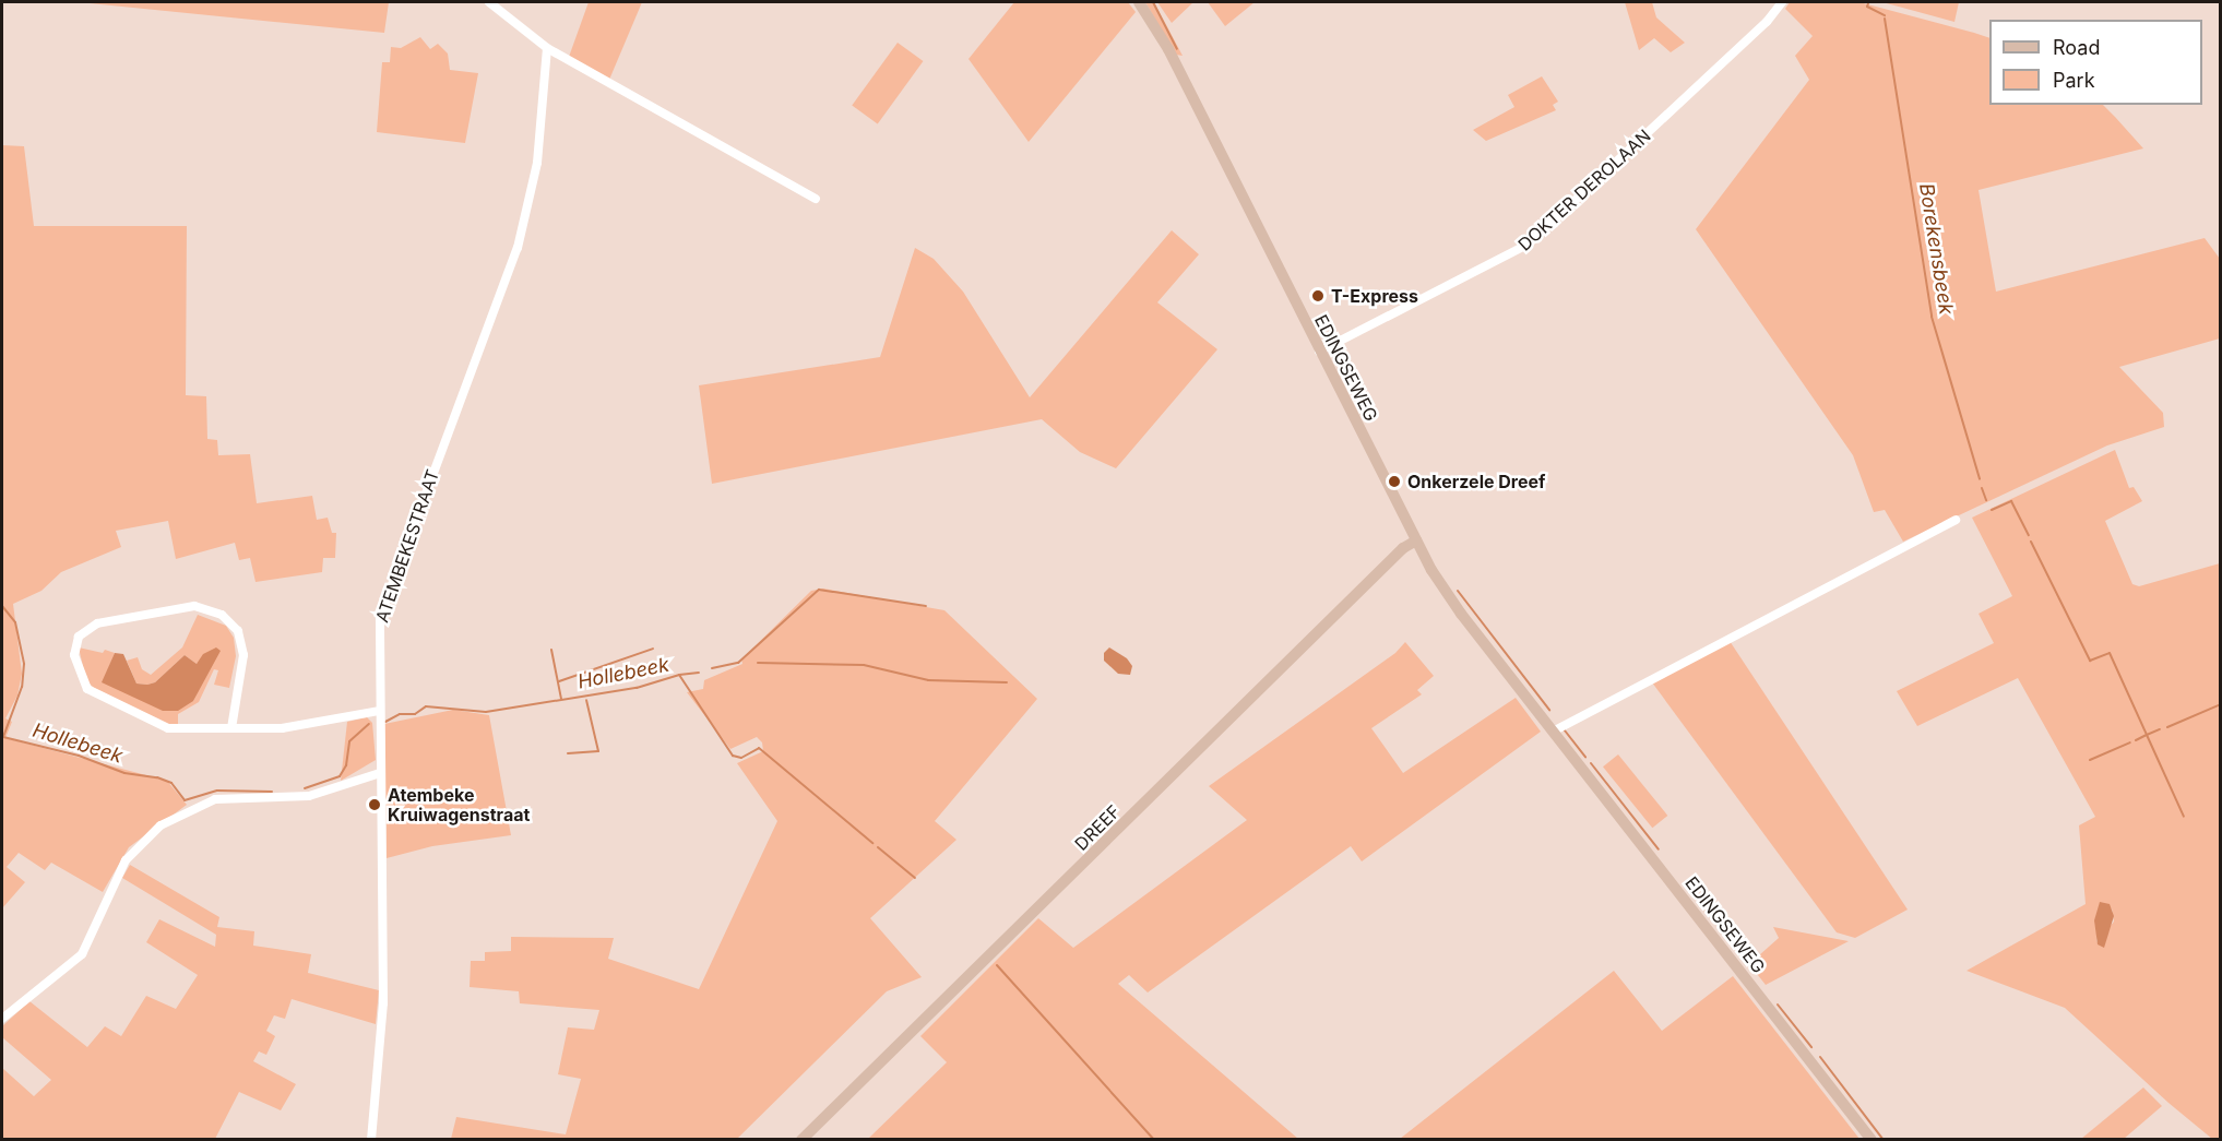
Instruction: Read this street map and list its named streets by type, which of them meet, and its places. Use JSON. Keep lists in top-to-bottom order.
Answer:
{
  "streets": {
    "main road": ["EDINGSEWEG", "DREEF"],
    "street": ["DOKTER DEROLAAN", "ATEMBEKESTRAAT"]
  },
  "crossings": [
    ["DOKTER DEROLAAN", "EDINGSEWEG"],
    ["EDINGSEWEG", "DREEF"]
  ],
  "water": ["Borekensbeek", "Hollebeek"],
  "places": ["T-Express", "Onkerzele Dreef", "Atembeke Kruiwagenstraat"],
  "legend": ["Road", "Park"]
}
